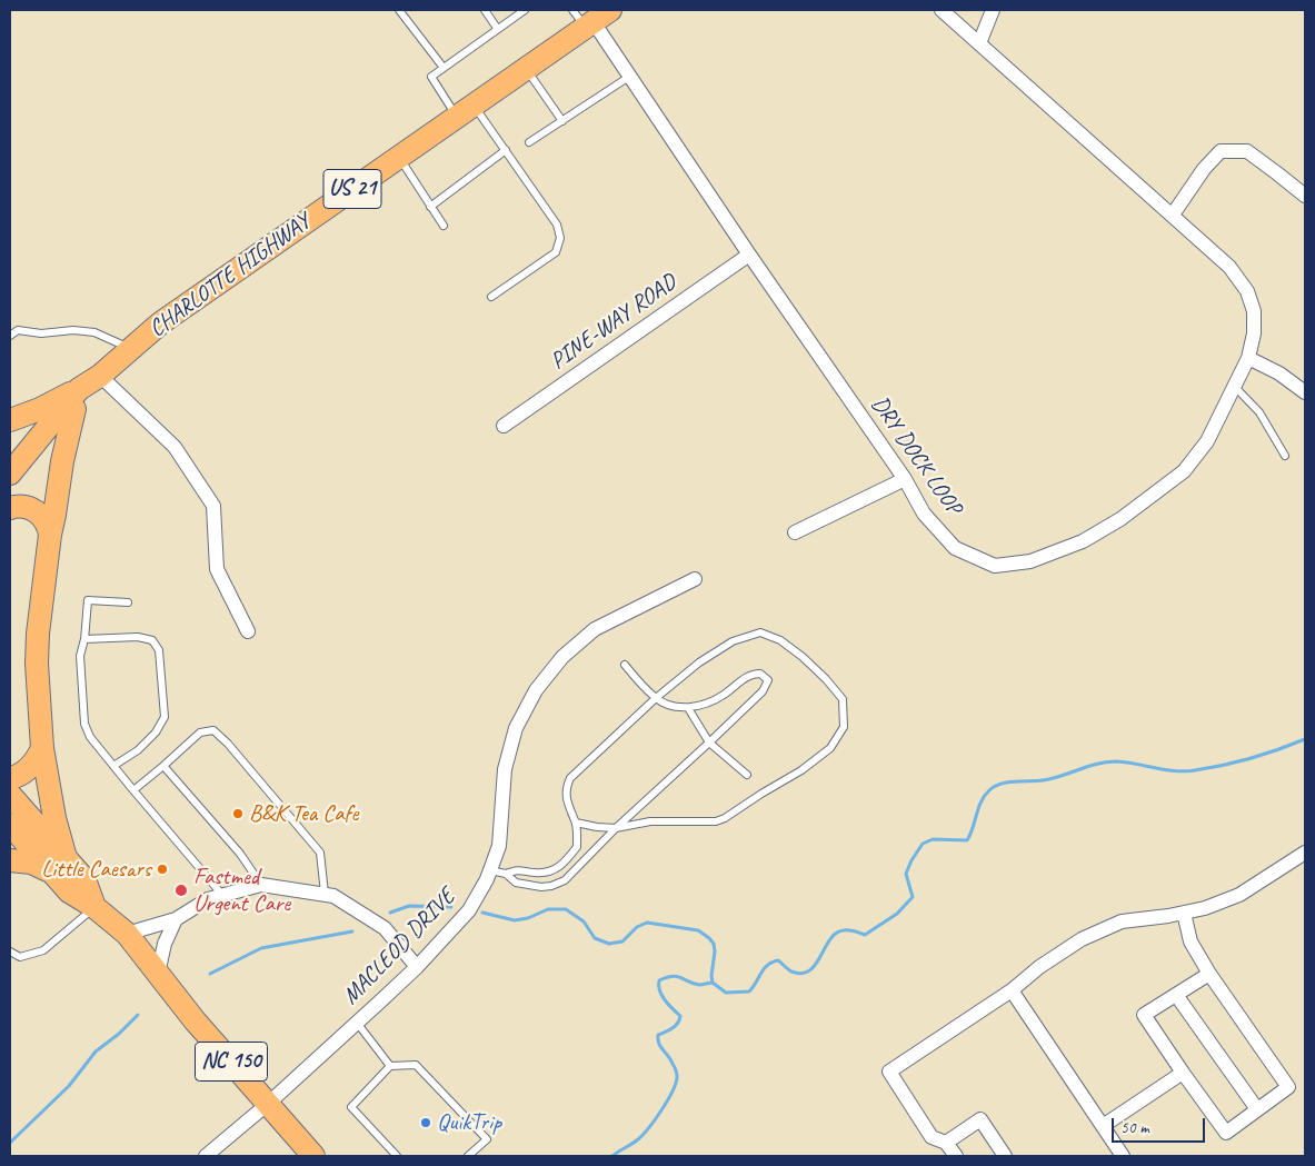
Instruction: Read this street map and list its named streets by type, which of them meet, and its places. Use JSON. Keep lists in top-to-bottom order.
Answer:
{
  "streets": {
    "main road": ["US 21", "CHARLOTTE HIGHWAY", "NC 150"],
    "street": ["PINE-WAY ROAD", "DRY DOCK LOOP", "MACLEOD DRIVE"]
  },
  "crossings": [
    ["CHARLOTTE HIGHWAY", "DRY DOCK LOOP"],
    ["PINE-WAY ROAD", "DRY DOCK LOOP"],
    ["MACLEOD DRIVE", "NC 150"]
  ],
  "places": [
    "B&K Tea Cafe",
    "Little Caesars",
    "Fastmed Urgent Care",
    "QuikTrip"
  ],
  "scale_bar": "50 m"
}
